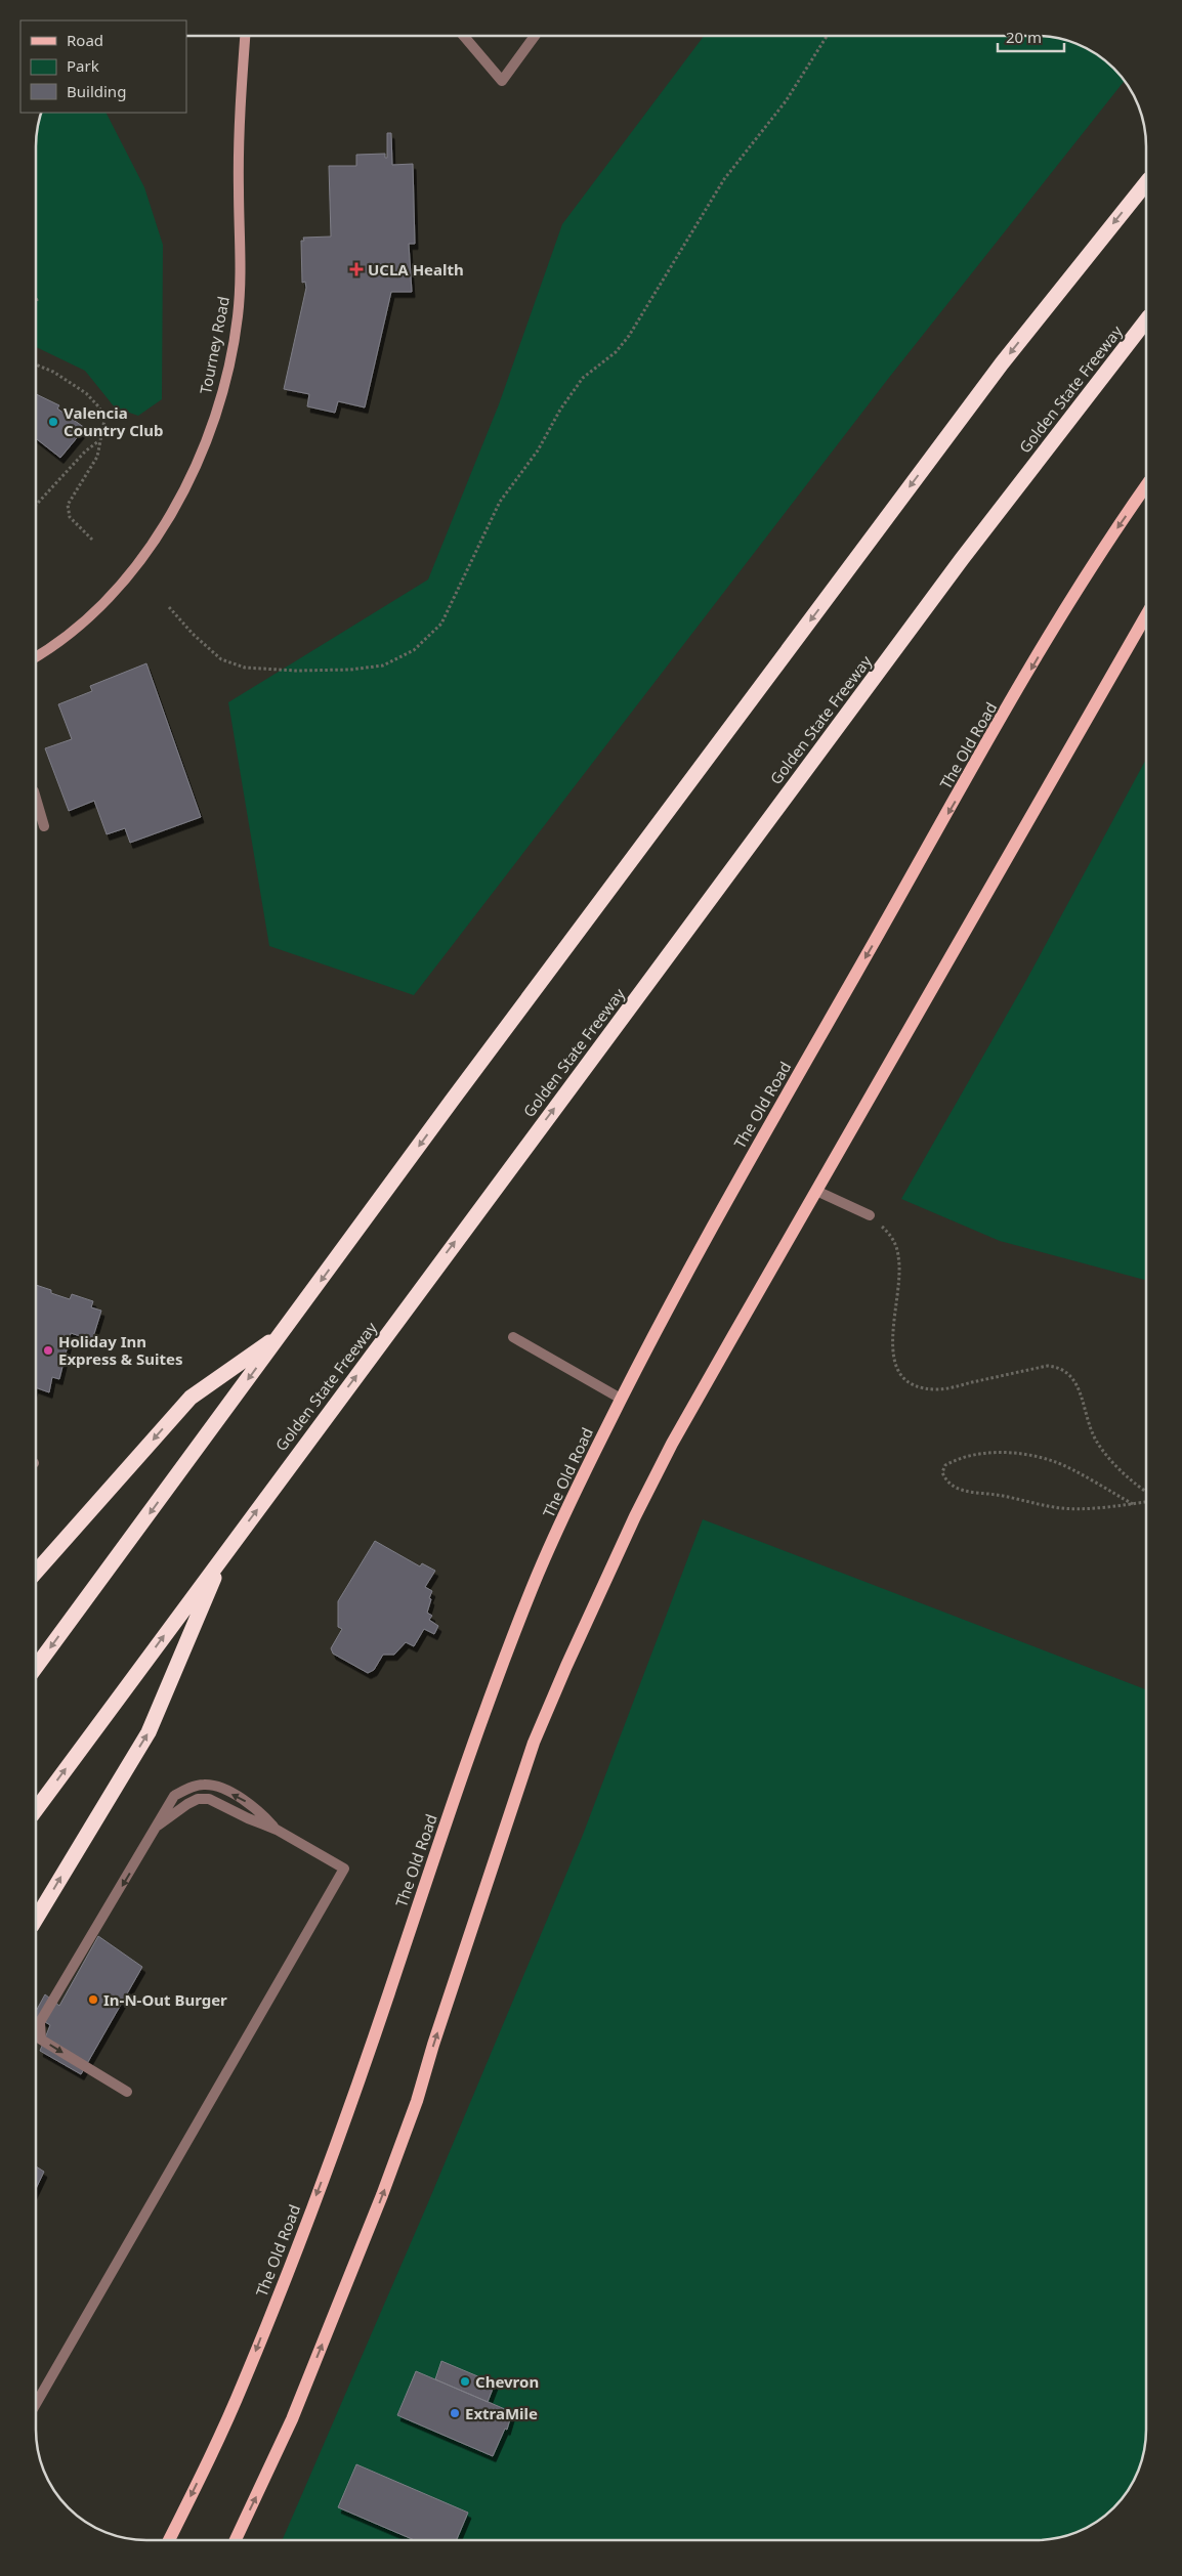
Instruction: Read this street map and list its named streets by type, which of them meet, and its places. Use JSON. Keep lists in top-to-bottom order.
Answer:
{
  "streets": {
    "highway": ["Golden State Freeway"],
    "main road": ["The Old Road"],
    "street": ["Tourney Road"]
  },
  "places": {
    "health": ["UCLA Health"],
    "other": [
      "Valencia Country Club",
      "Holiday Inn Express & Suites",
      "In-N-Out Burger",
      "Chevron",
      "ExtraMile"
    ]
  },
  "legend": ["Road", "Park", "Building"],
  "scale_bar": "20 m"
}
